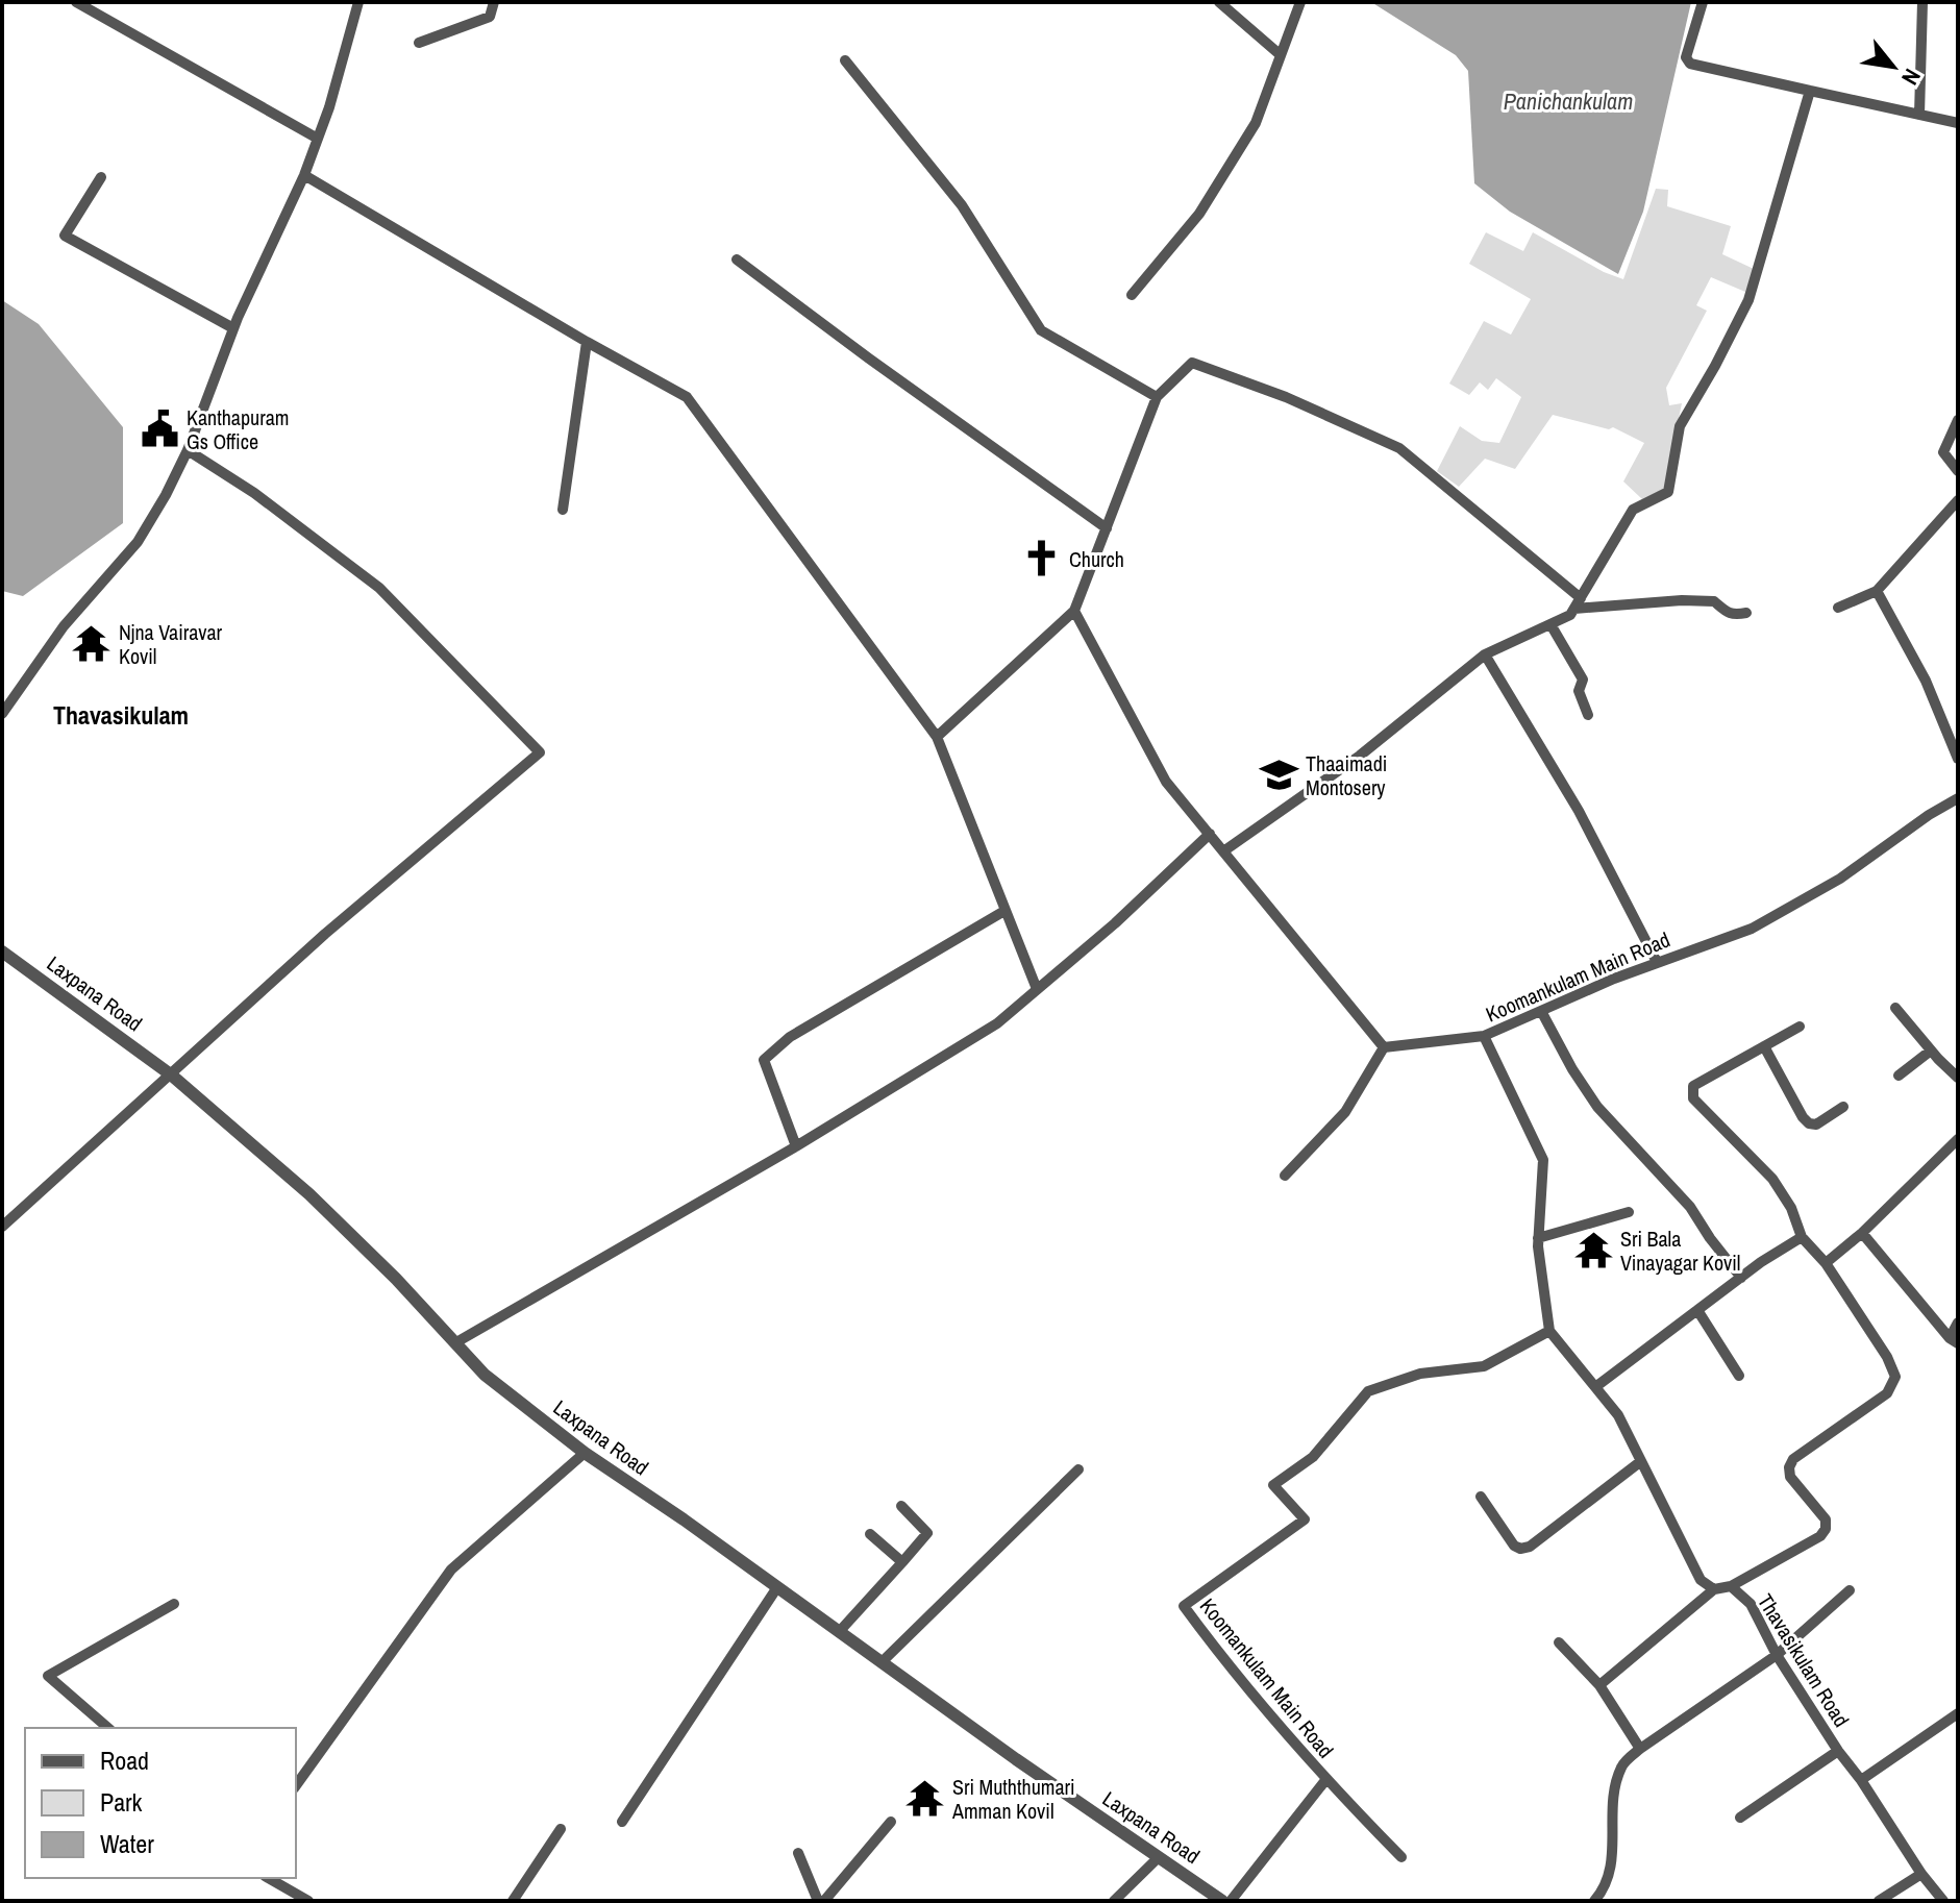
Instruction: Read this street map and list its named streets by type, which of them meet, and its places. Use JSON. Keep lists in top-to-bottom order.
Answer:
{
  "streets": {
    "street": ["Koomankulam Main Road", "Laxpana Road", "Thavasikulam Road"]
  },
  "districts": ["Thavasikulam"],
  "water": ["Panichankulam"],
  "places": {
    "public building": ["Kanthapuram Gs Office"],
    "church": ["Church"],
    "temple": ["Njna Vairavar Kovil", "Sri Bala Vinayagar Kovil", "Sri Muththumari Amman Kovil"],
    "school or university": ["Thaaimadi Montosery"]
  },
  "legend": ["Road", "Park", "Water"],
  "north": "bottom right"
}
